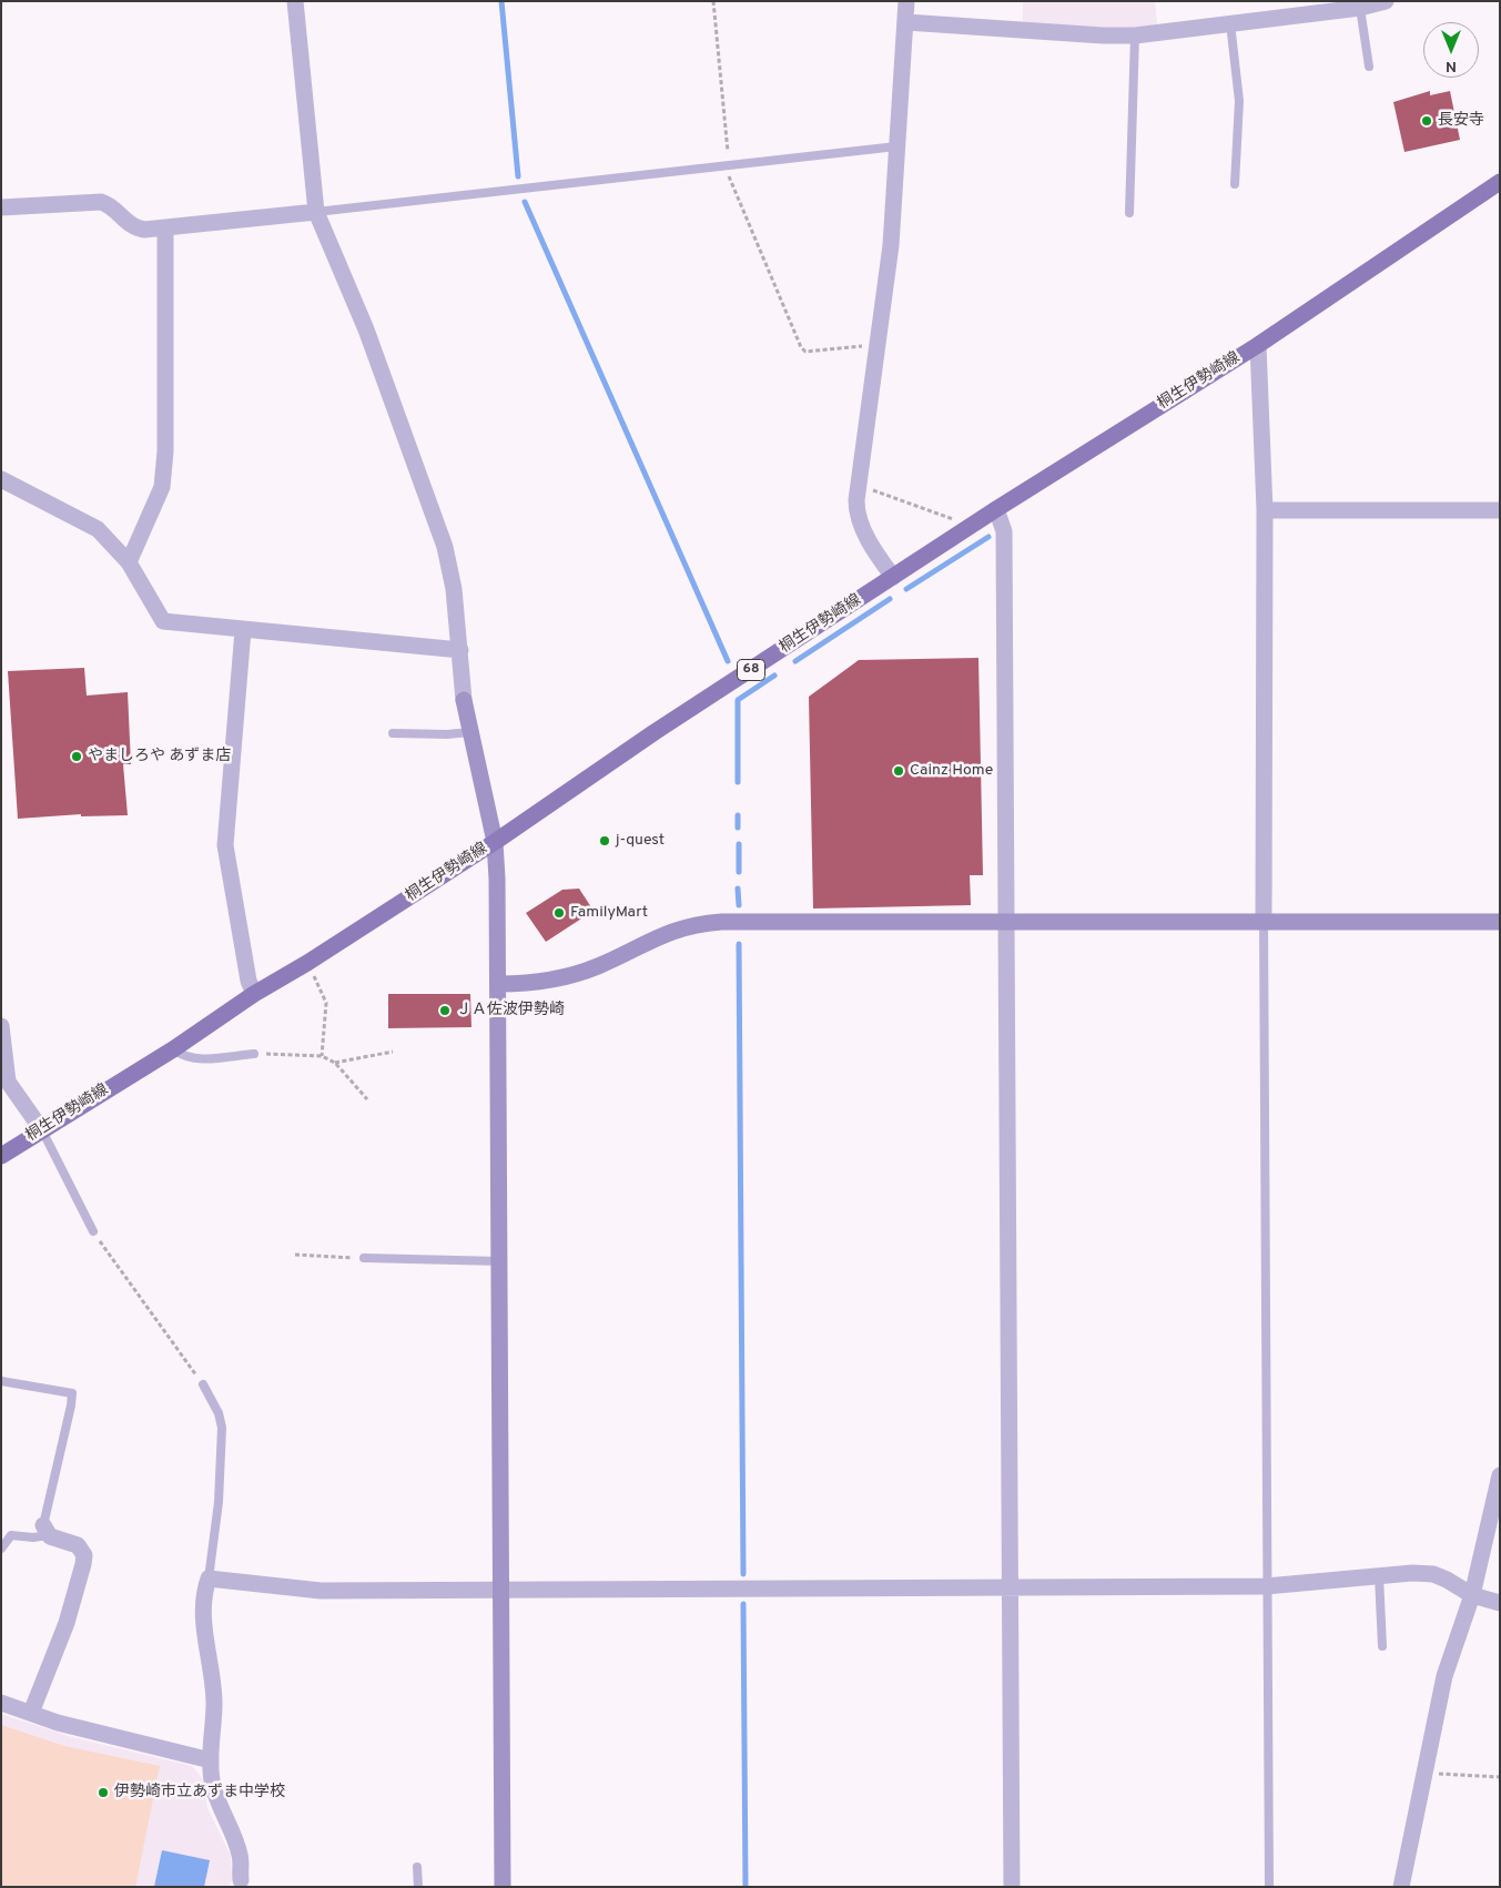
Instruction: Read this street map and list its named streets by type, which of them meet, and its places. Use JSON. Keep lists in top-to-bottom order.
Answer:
{
  "streets": {
    "main road": ["桐生伊勢崎線", "68"]
  },
  "places": [
    "長安寺",
    "やましろや あずま店",
    "Cainz Home",
    "j-quest",
    "FamilyMart",
    "ＪＡ佐波伊勢崎",
    "伊勢崎市立あずま中学校"
  ],
  "north": "bottom"
}
